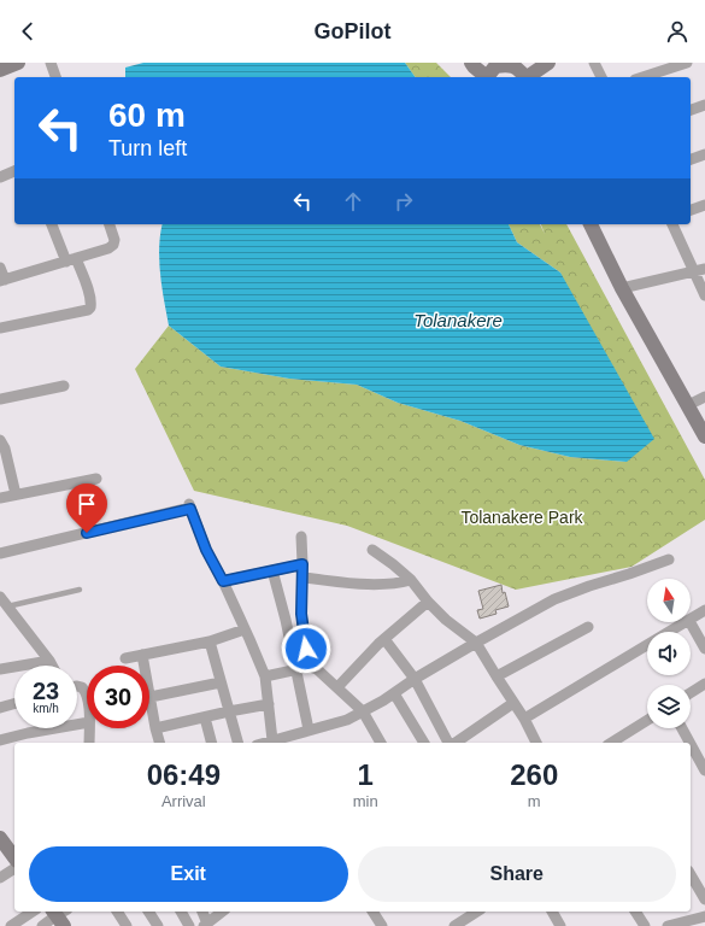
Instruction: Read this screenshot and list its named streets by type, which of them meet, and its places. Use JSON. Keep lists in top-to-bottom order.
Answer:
{
  "water": ["Tolanakere"],
  "parks": ["Tolanakere Park"],
  "north": "top",
  "page": {
    "header": "GoPilot",
    "turn": ["60 m", "Turn left"],
    "speed": "23 km/h",
    "limit": "30",
    "eta": [
      "06:49",
      "Arrival",
      "1",
      "min",
      "260",
      "m"
    ],
    "buttons": ["Exit", "Share"]
  }
}
